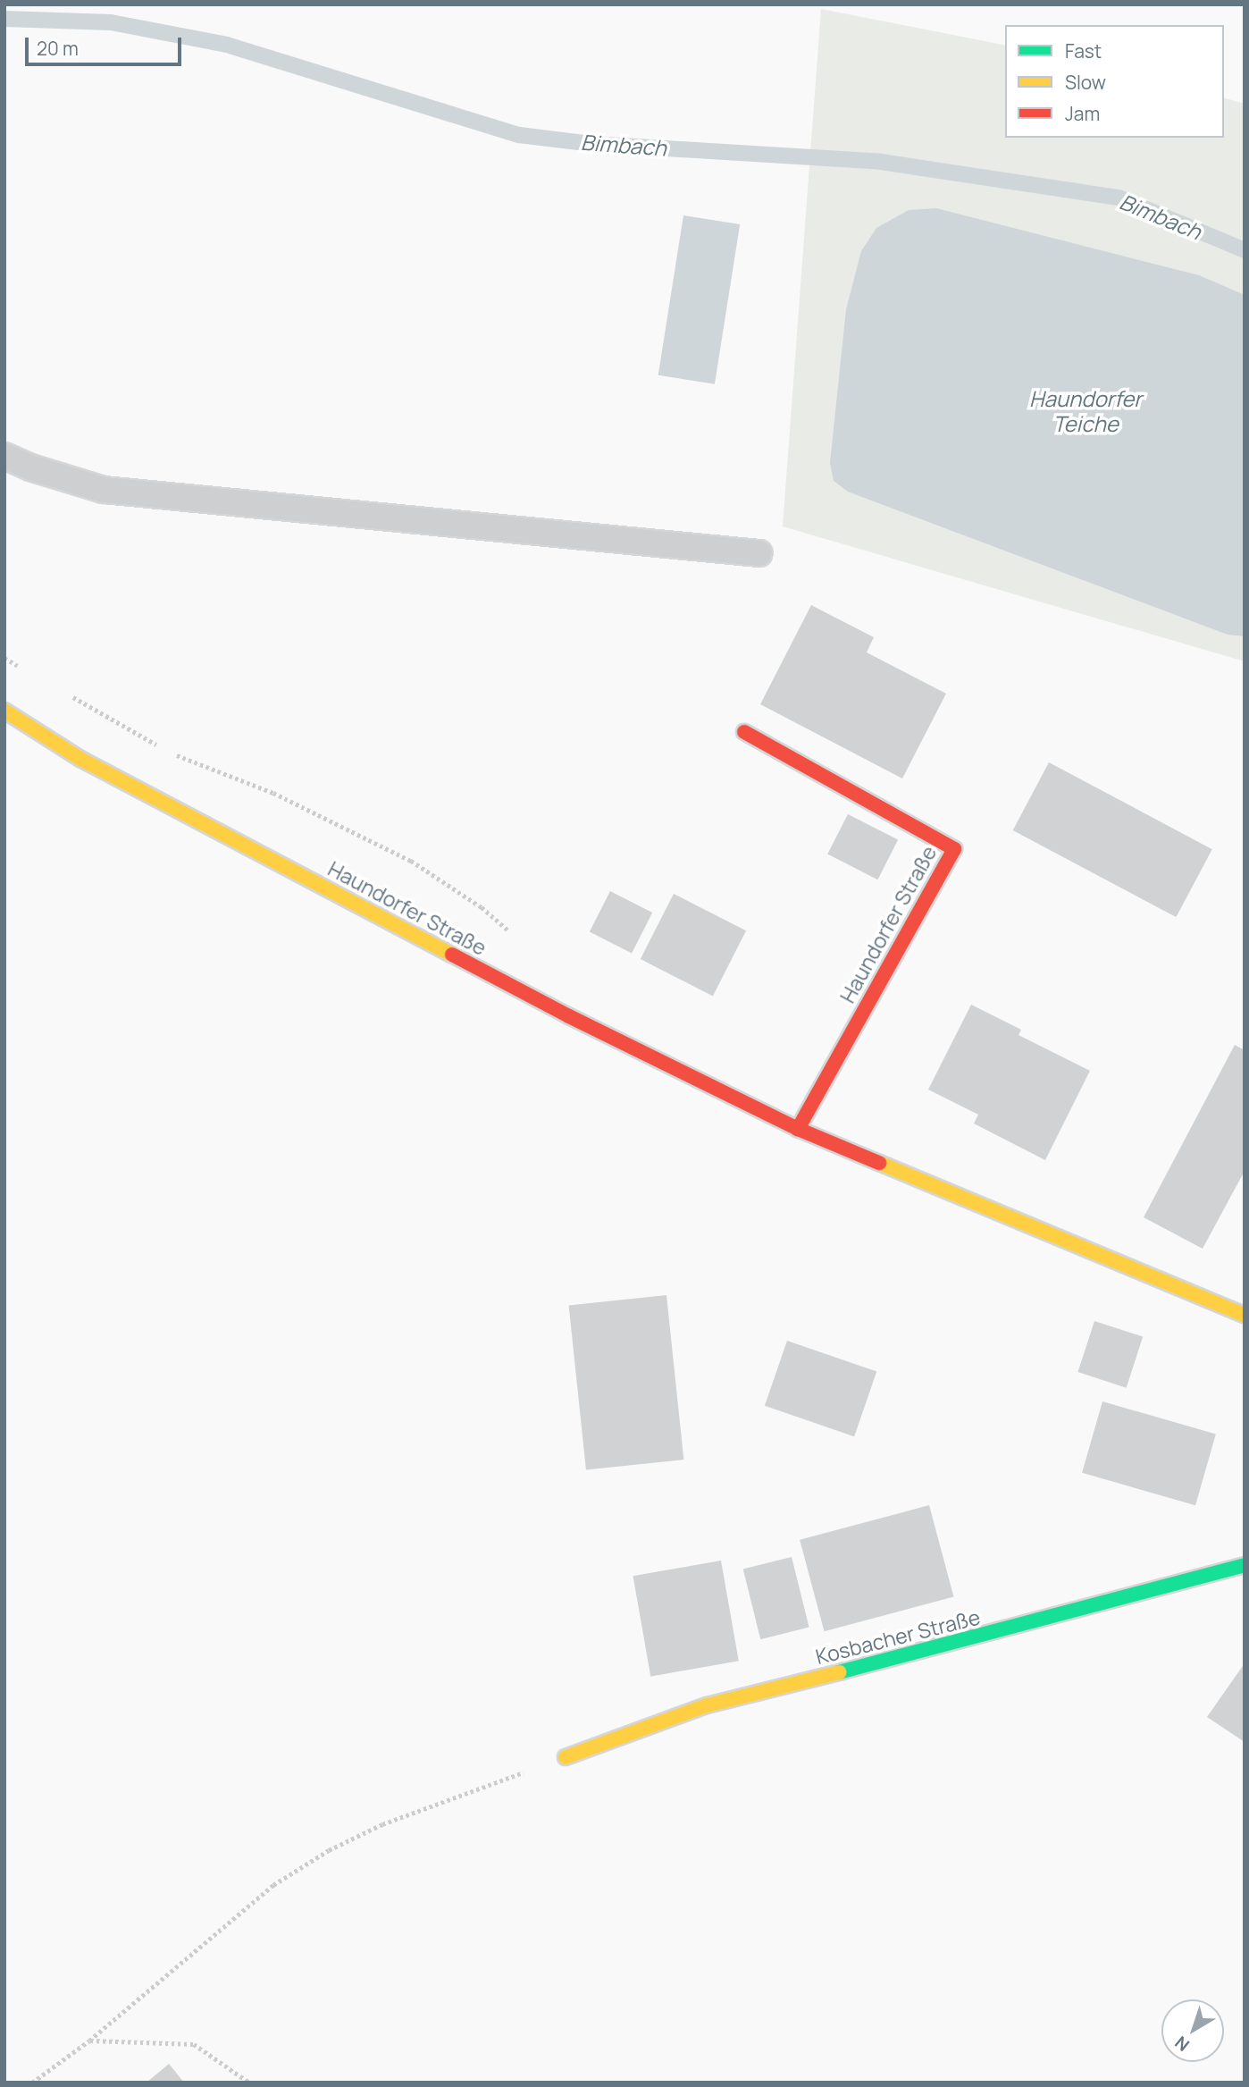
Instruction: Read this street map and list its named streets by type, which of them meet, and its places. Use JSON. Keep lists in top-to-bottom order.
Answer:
{
  "streets": {
    "street": ["Haundorfer Straße", "Kosbacher Straße"]
  },
  "water": ["Bimbach", "Haundorfer Teiche"],
  "legend": ["Fast", "Slow", "Jam"],
  "scale_bar": "20 m",
  "north": "bottom left"
}
